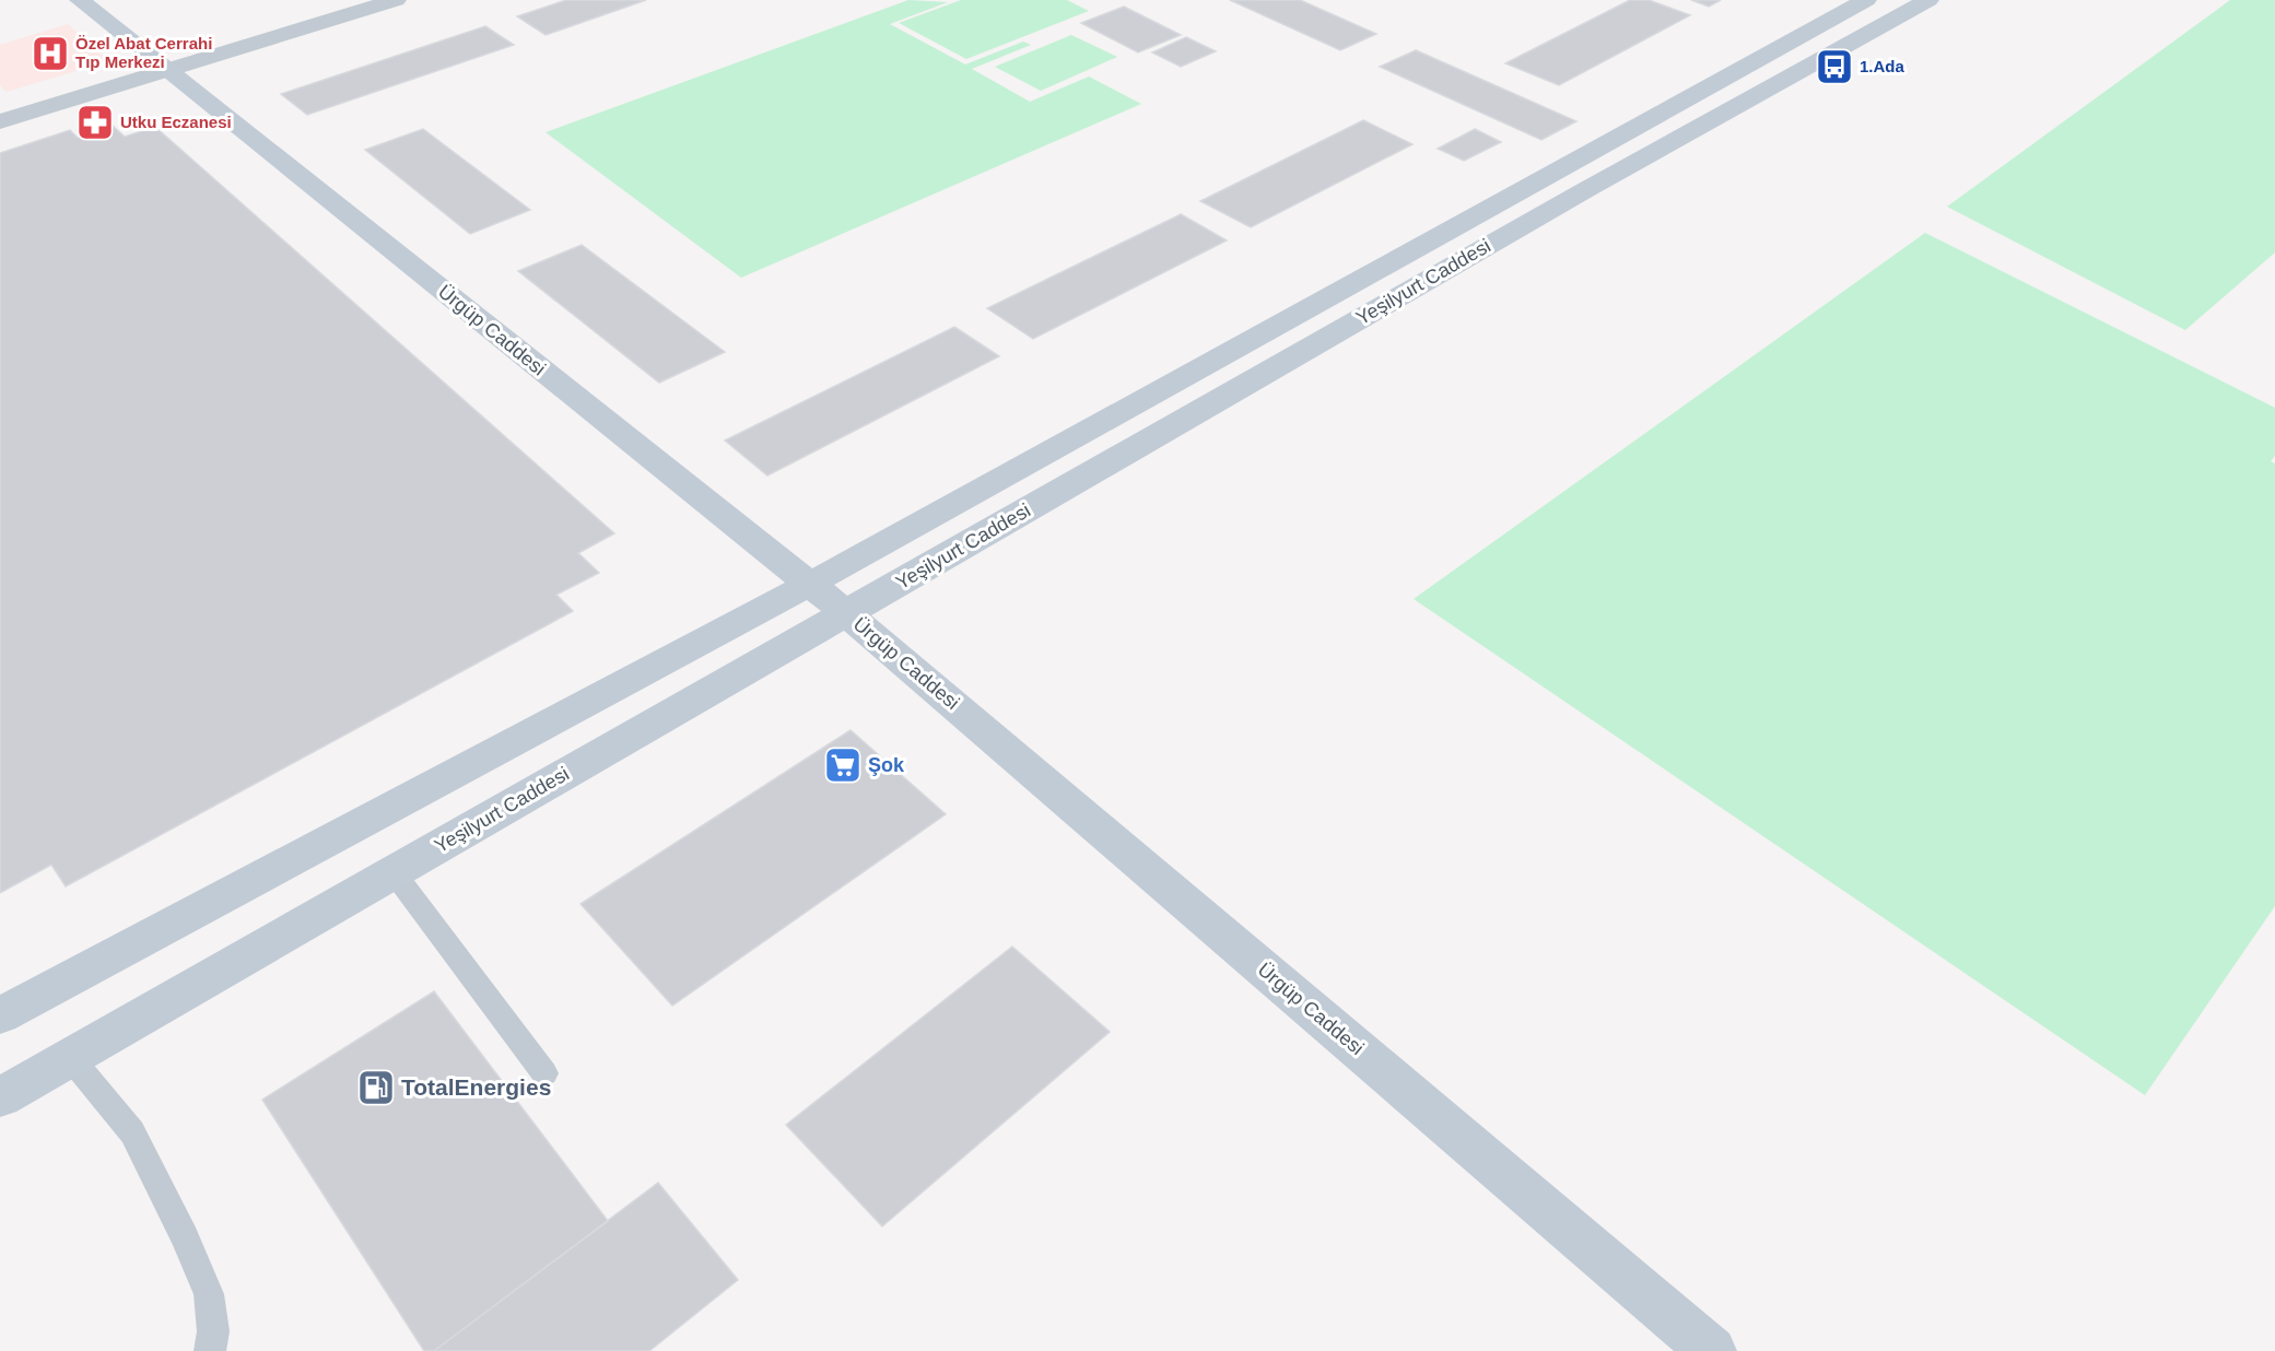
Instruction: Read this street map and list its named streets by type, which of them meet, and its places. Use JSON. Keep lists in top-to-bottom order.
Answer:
{
  "streets": {
    "main road": ["Yeşilyurt Caddesi", "Ürgüp Caddesi"]
  },
  "crossings": [
    ["Yeşilyurt Caddesi", "Ürgüp Caddesi"]
  ],
  "places": {
    "hospital": ["Özel Abat Cerrahi Tıp Merkezi"],
    "bus stop": ["1.Ada"],
    "pharmacy": ["Utku Eczanesi"],
    "supermarket": ["Şok"],
    "fuel station": ["TotalEnergies"]
  }
}
